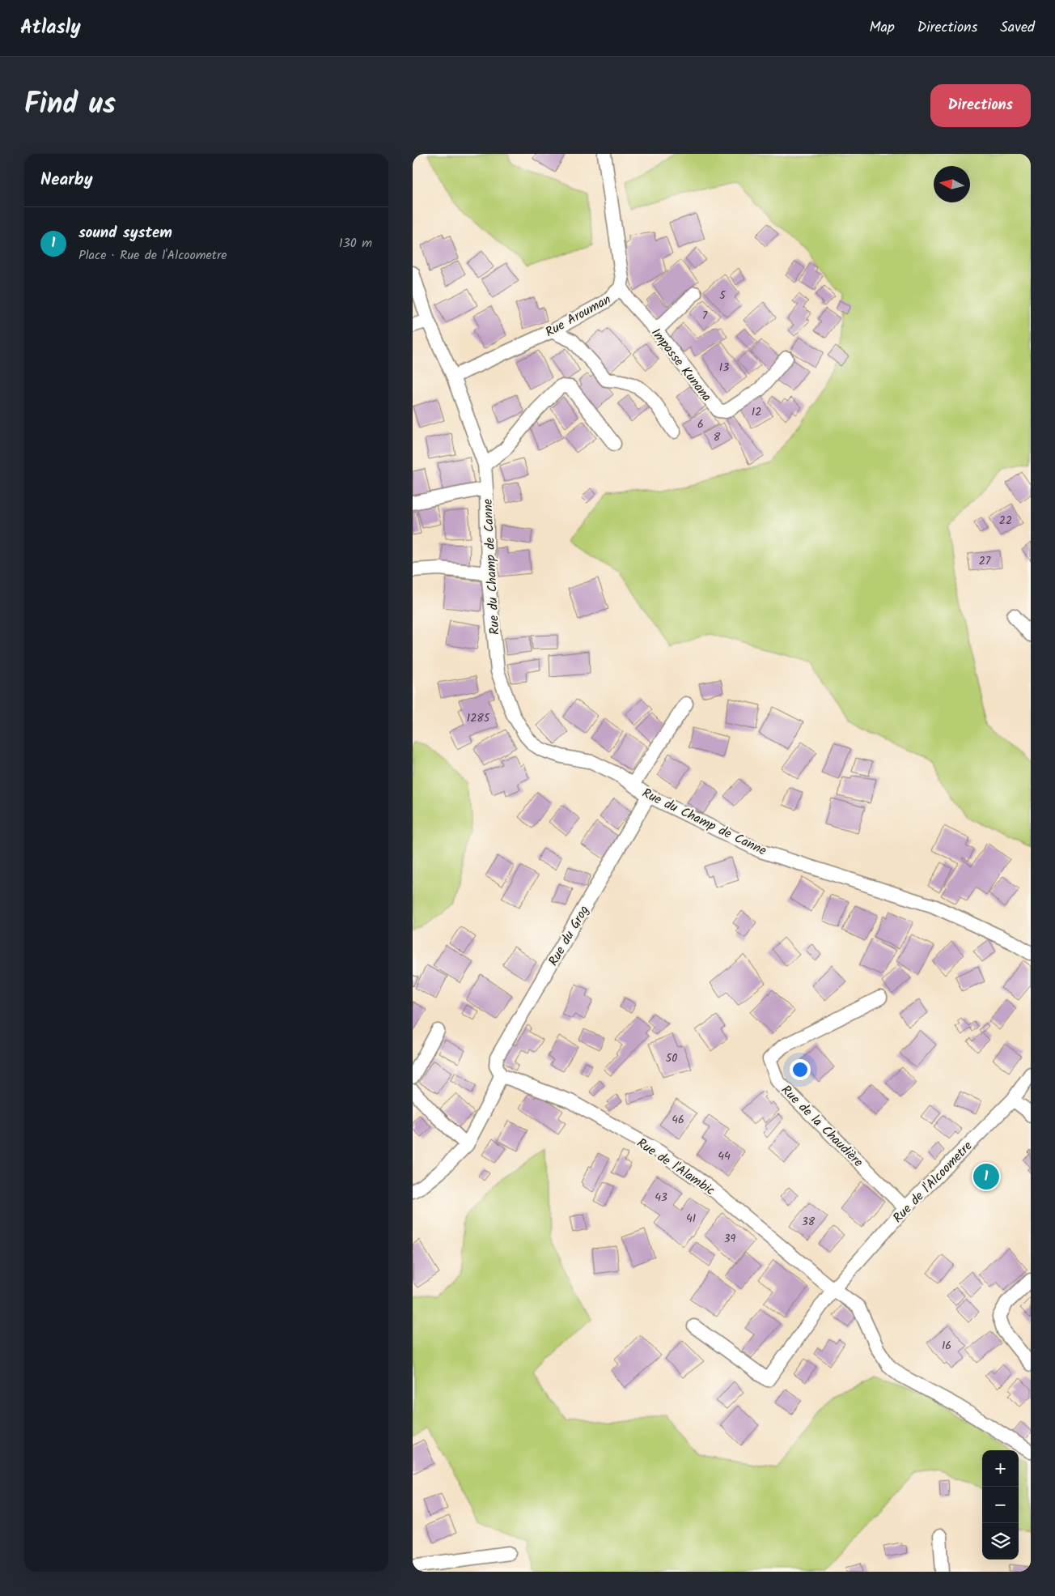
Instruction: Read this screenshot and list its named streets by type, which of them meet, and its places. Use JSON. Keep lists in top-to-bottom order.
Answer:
{
  "streets": {
    "street": [
      "Rue Arouman",
      "Impasse Kunana",
      "Rue du Champ de Canne",
      "Rue du Grog",
      "Rue de la Chaudière",
      "Rue de l'Alambic",
      "Rue de l'Alcoometre"
    ]
  },
  "crossings": [
    ["Rue Arouman", "Impasse Kunana"],
    ["Rue Arouman", "Rue du Champ de Canne"],
    ["Rue du Champ de Canne", "Rue du Grog"],
    ["Rue du Grog", "Rue de l'Alambic"],
    ["Rue de la Chaudière", "Rue de l'Alcoometre"],
    ["Rue de l'Alambic", "Rue de l'Alcoometre"]
  ],
  "house_numbers": [
    "5",
    "7",
    "13",
    "12",
    "6",
    "8",
    "22",
    "27",
    "1285",
    "50",
    "46",
    "44",
    "43",
    "41",
    "38",
    "39",
    "16"
  ],
  "north": "left",
  "page": {
    "header": "Atlasly",
    "nav": ["Map", "Directions", "Saved"],
    "title": "Find us",
    "buttons": "Directions",
    "heading": "Nearby",
    "list": [
      {
        "mark": "1",
        "name": "sound system",
        "note": "Place · Rue de l'Alcoometre",
        "value": "130 m"
      }
    ],
    "pins": "1",
    "map_buttons": ["+", "−"]
  }
}
